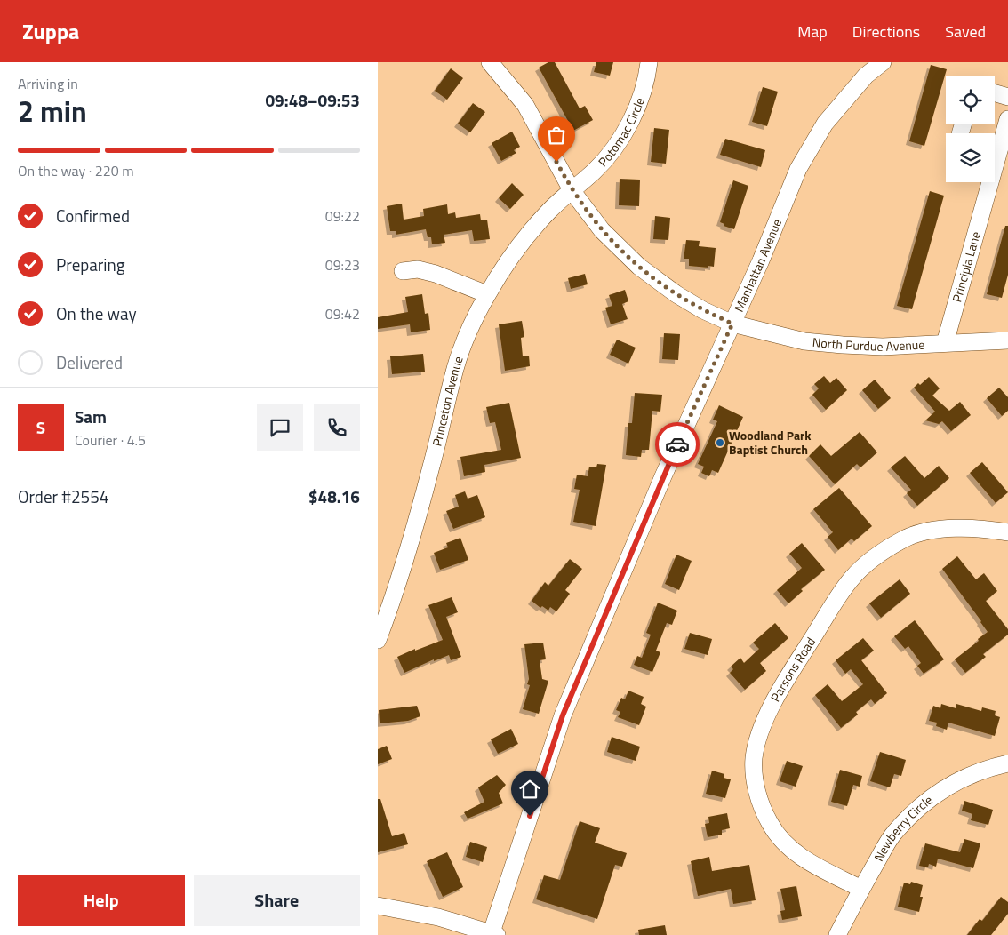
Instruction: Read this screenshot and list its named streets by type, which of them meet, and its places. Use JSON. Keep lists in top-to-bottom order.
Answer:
{
  "streets": {
    "street": [
      "Potomac Circle",
      "Manhattan Avenue",
      "Principia Lane",
      "North Purdue Avenue",
      "Princeton Avenue",
      "Parsons Road",
      "Newberry Circle"
    ]
  },
  "crossings": [
    ["Potomac Circle", "North Purdue Avenue"],
    ["Potomac Circle", "Princeton Avenue"],
    ["Manhattan Avenue", "North Purdue Avenue"],
    ["Principia Lane", "North Purdue Avenue"],
    ["North Purdue Avenue", "Princeton Avenue"],
    ["Parsons Road", "Newberry Circle"]
  ],
  "places": ["Woodland Park Baptist Church"],
  "page": {
    "header": "Zuppa",
    "nav": ["Map", "Directions", "Saved"],
    "heading": ["2 min", "Arriving in", "09:48–09:53"],
    "panel": [
      "Sam",
      "Courier · 4.5",
      "Order #2554",
      "$48.16"
    ],
    "bar": "On the way · 220 m",
    "list": [
      ["Confirmed", "09:22"],
      ["Preparing", "09:23"],
      ["On the way", "09:42"],
      "Delivered"
    ],
    "round": "S",
    "buttons": ["Help", "Share"]
  }
}
